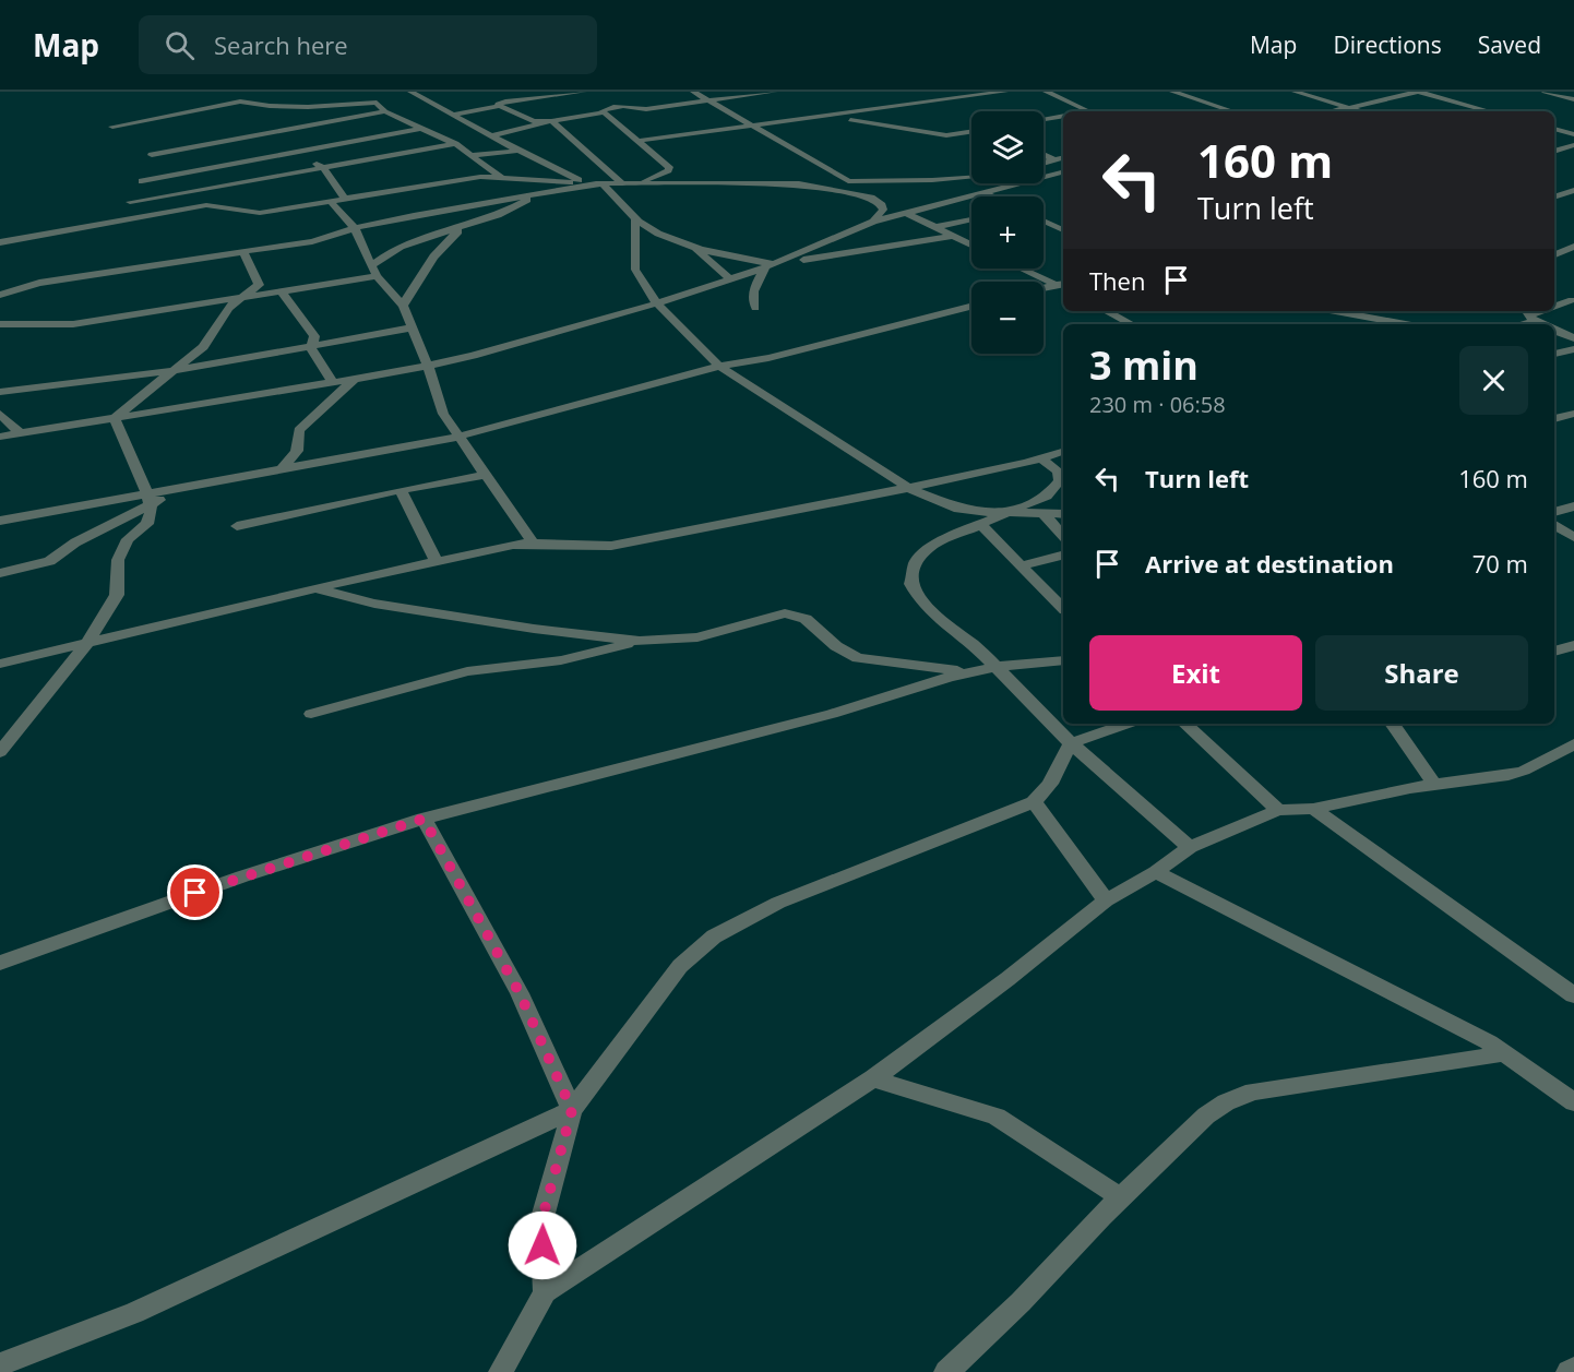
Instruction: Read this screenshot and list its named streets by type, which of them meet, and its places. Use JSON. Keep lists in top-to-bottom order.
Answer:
{
  "page": {
    "header": "Map",
    "search": "Search here",
    "nav": ["Map", "Directions", "Saved"],
    "map_buttons": ["+", "−"],
    "turn": ["160 m", "Turn left"],
    "then": "Then",
    "heading": ["3 min", "230 m · 06:58"],
    "list": [
      {
        "name": "Turn left",
        "value": "160 m"
      },
      {
        "name": "Arrive at destination",
        "value": "70 m"
      }
    ],
    "buttons": ["Exit", "Share"]
  }
}
